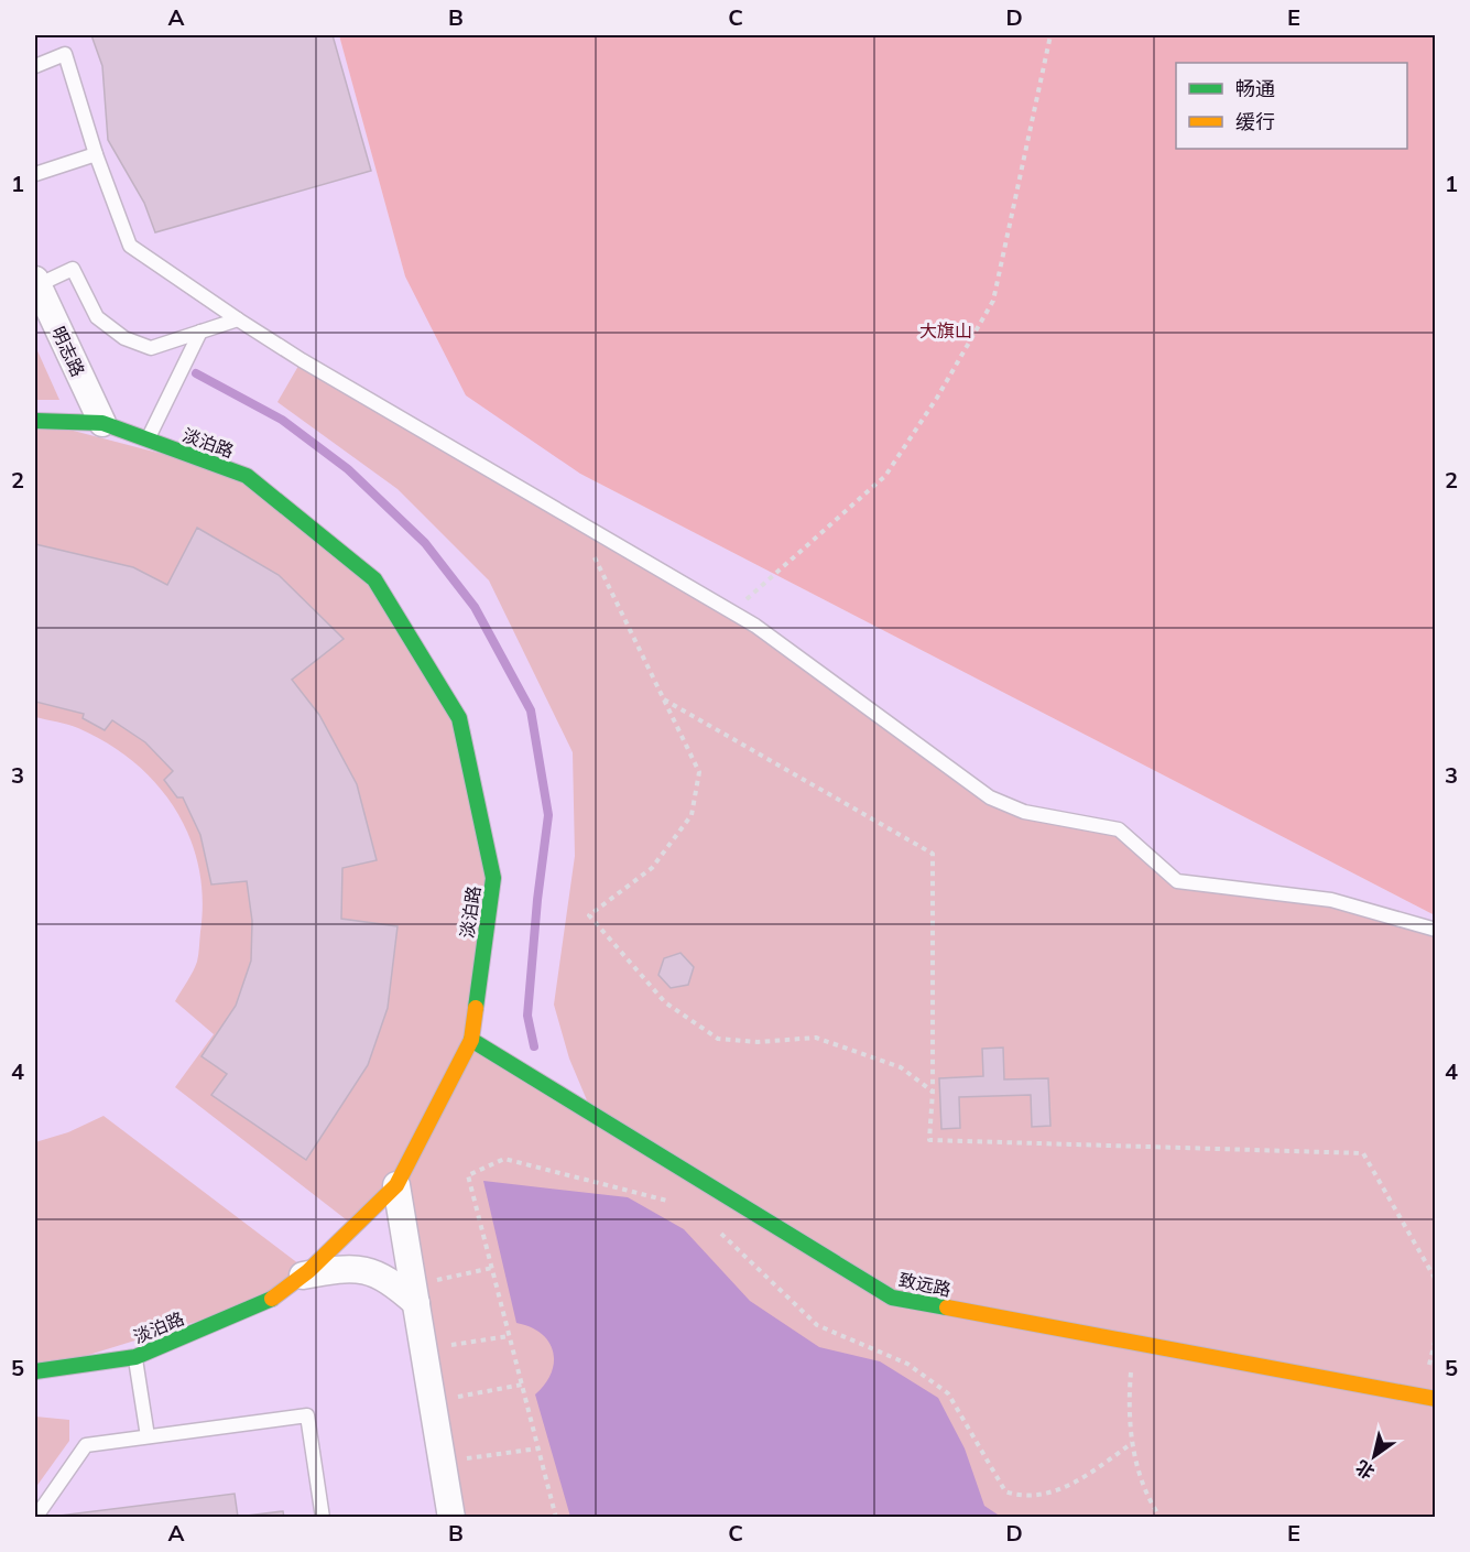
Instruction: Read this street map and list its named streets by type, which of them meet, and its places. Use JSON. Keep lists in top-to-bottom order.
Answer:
{
  "streets": {
    "street": ["明志路", "淡泊路", "致远路"]
  },
  "crossings": [
    ["明志路", "淡泊路"],
    ["淡泊路", "致远路"]
  ],
  "parks": ["大旗山"],
  "legend": ["畅通", "缓行"],
  "north": "bottom left",
  "grid": {
    "columns": [
      "A",
      "B",
      "C",
      "D",
      "E"
    ],
    "rows": [
      "1",
      "2",
      "3",
      "4",
      "5"
    ]
  }
}
